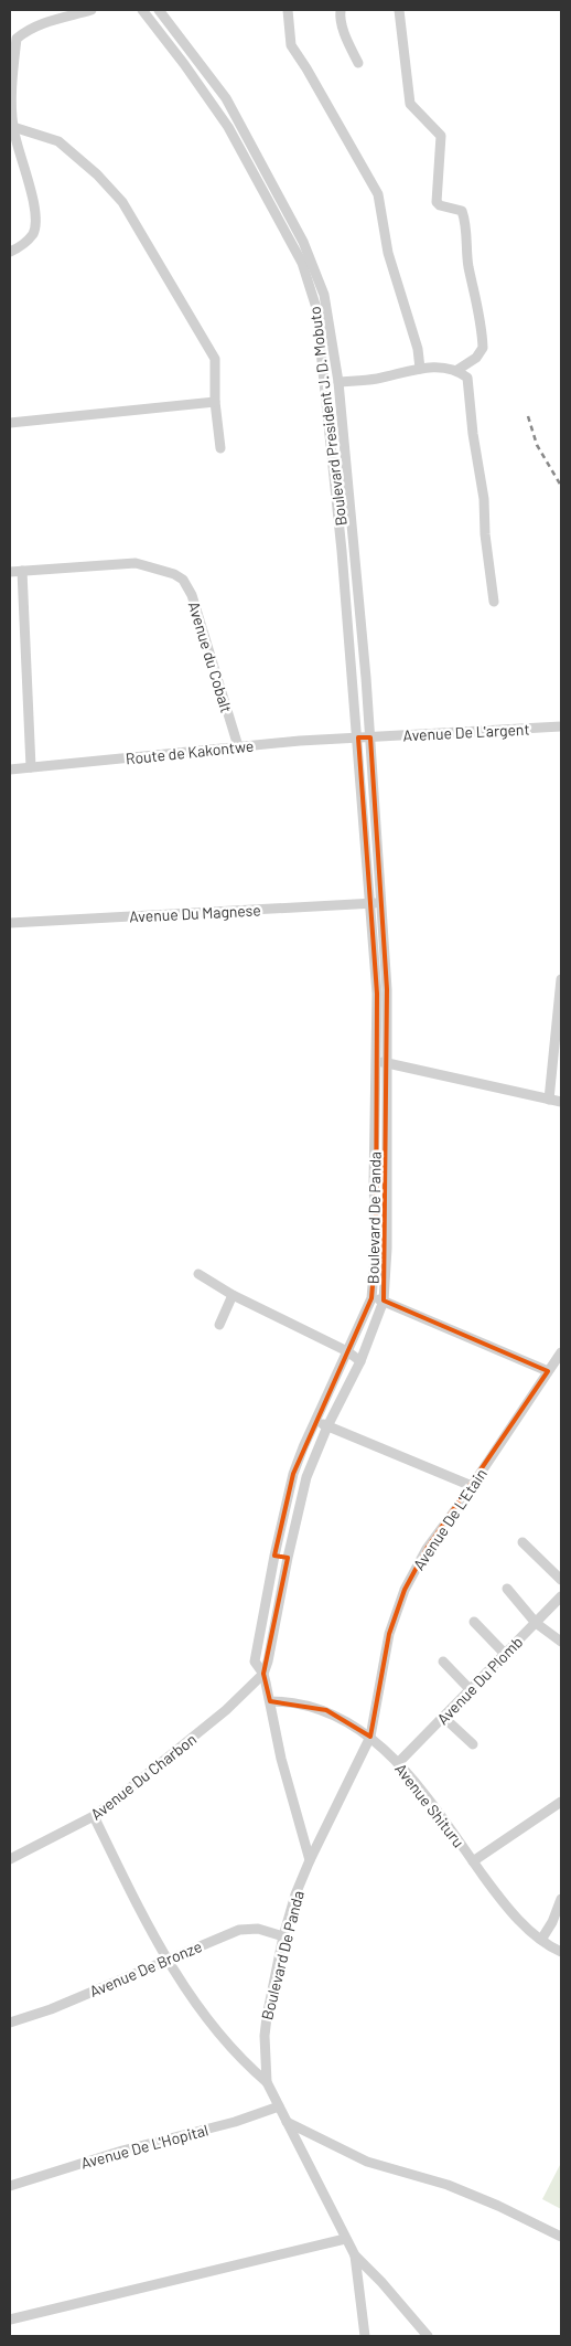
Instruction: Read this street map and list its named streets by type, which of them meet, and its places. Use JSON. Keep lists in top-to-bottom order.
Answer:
{
  "streets": {
    "street": [
      "Boulevard President J. D. Mobuto",
      "Avenue du Cobalt",
      "Avenue De L'argent",
      "Route de Kakontwe",
      "Avenue Du Magnese",
      "Boulevard De Panda",
      "Avenue De L'Etain",
      "Avenue Du Plomb",
      "Avenue Du Charbon",
      "Avenue Shituru",
      "Avenue De Bronze",
      "Avenue De L'Hopital"
    ]
  },
  "crossings": [
    ["Boulevard President J. D. Mobuto", "Avenue De L'argent"],
    ["Boulevard President J. D. Mobuto", "Route de Kakontwe"],
    ["Boulevard President J. D. Mobuto", "Boulevard De Panda"],
    ["Avenue du Cobalt", "Route de Kakontwe"],
    ["Avenue De L'argent", "Route de Kakontwe"],
    ["Avenue De L'argent", "Boulevard De Panda"],
    ["Route de Kakontwe", "Boulevard De Panda"],
    ["Avenue Du Magnese", "Boulevard De Panda"],
    ["Boulevard De Panda", "Avenue De L'Etain"],
    ["Boulevard De Panda", "Avenue Du Charbon"],
    ["Boulevard De Panda", "Avenue Shituru"],
    ["Boulevard De Panda", "Avenue De Bronze"],
    ["Boulevard De Panda", "Avenue De L'Hopital"],
    ["Avenue De L'Etain", "Avenue Shituru"],
    ["Avenue Du Plomb", "Avenue Shituru"]
  ]
}
